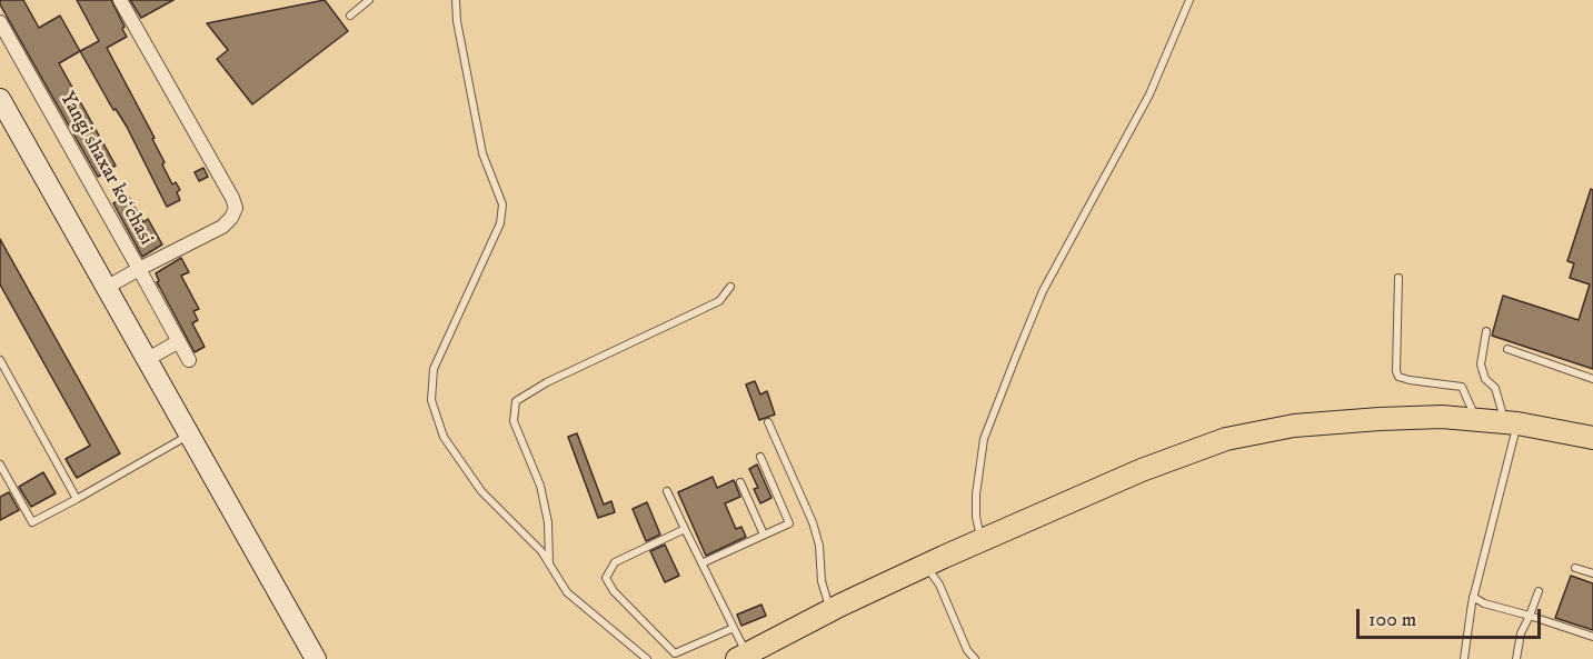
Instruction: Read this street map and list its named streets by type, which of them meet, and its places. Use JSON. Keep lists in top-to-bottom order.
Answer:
{
  "streets": {
    "street": ["Yangi shaxar koʻchasi"]
  },
  "scale_bar": "100 m"
}
